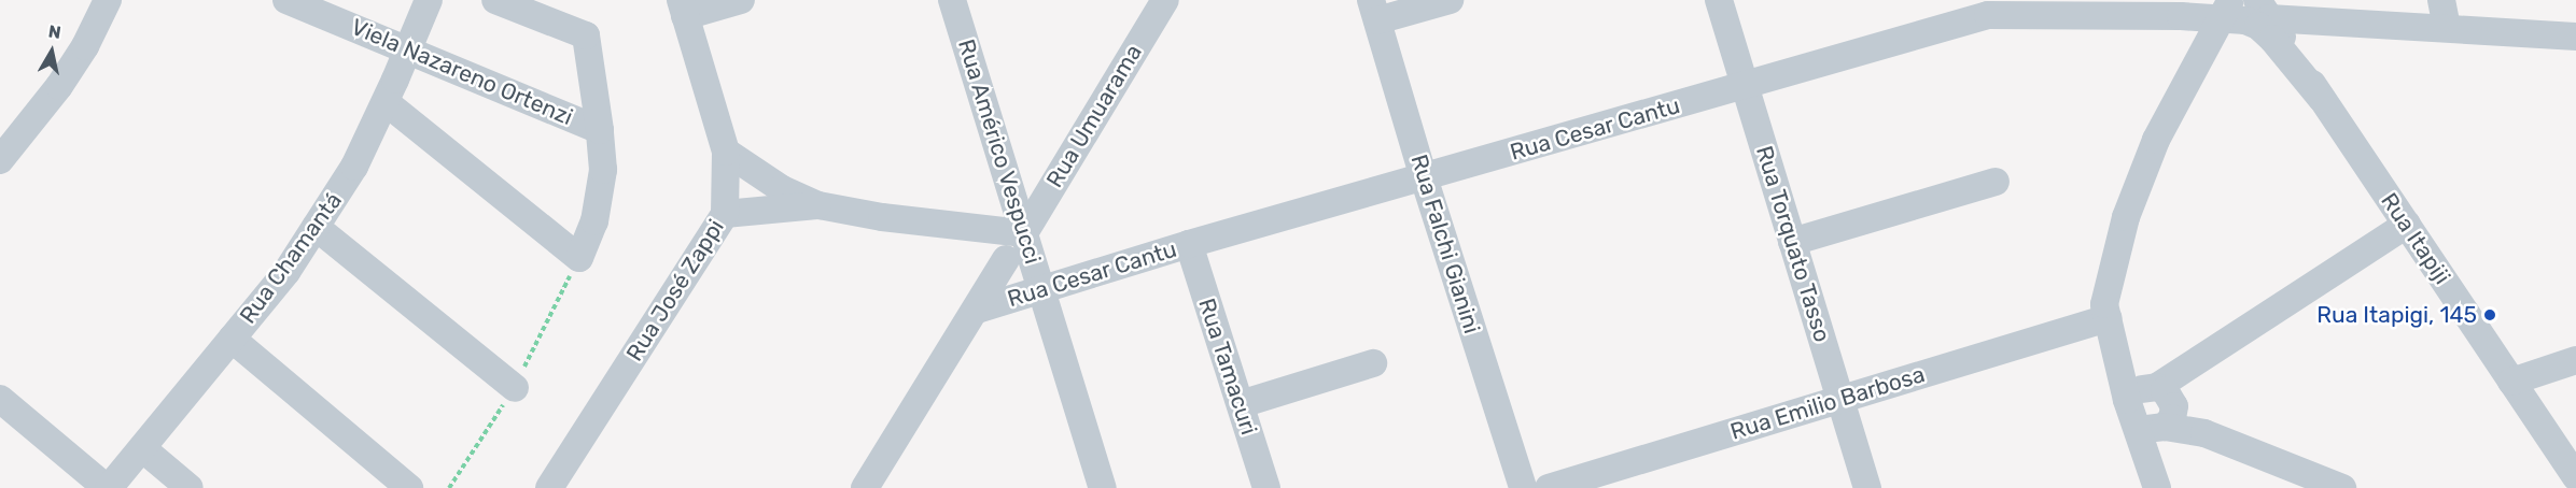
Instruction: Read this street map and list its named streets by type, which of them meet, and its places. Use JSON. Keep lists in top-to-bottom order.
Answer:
{
  "streets": {
    "street": [
      "Viela Nazareno Ortenzi",
      "Rua Umuarama",
      "Rua Cesar Cantu",
      "Rua Américo Vespucci",
      "Rua Itapiji",
      "Rua Falchi Gianini",
      "Rua Torquato Tasso",
      "Rua Chamantá",
      "Rua José Zappi",
      "Rua Tamacuri",
      "Rua Emilio Barbosa"
    ]
  },
  "crossings": [
    ["Viela Nazareno Ortenzi", "Rua Chamantá"],
    ["Rua Umuarama", "Rua Américo Vespucci"],
    ["Rua Cesar Cantu", "Rua Américo Vespucci"],
    ["Rua Cesar Cantu", "Rua Itapiji"],
    ["Rua Cesar Cantu", "Rua Falchi Gianini"],
    ["Rua Cesar Cantu", "Rua Torquato Tasso"],
    ["Rua Cesar Cantu", "Rua Tamacuri"],
    ["Rua Torquato Tasso", "Rua Emilio Barbosa"]
  ],
  "places": ["Rua Itapigi, 145"],
  "north": "top"
}
